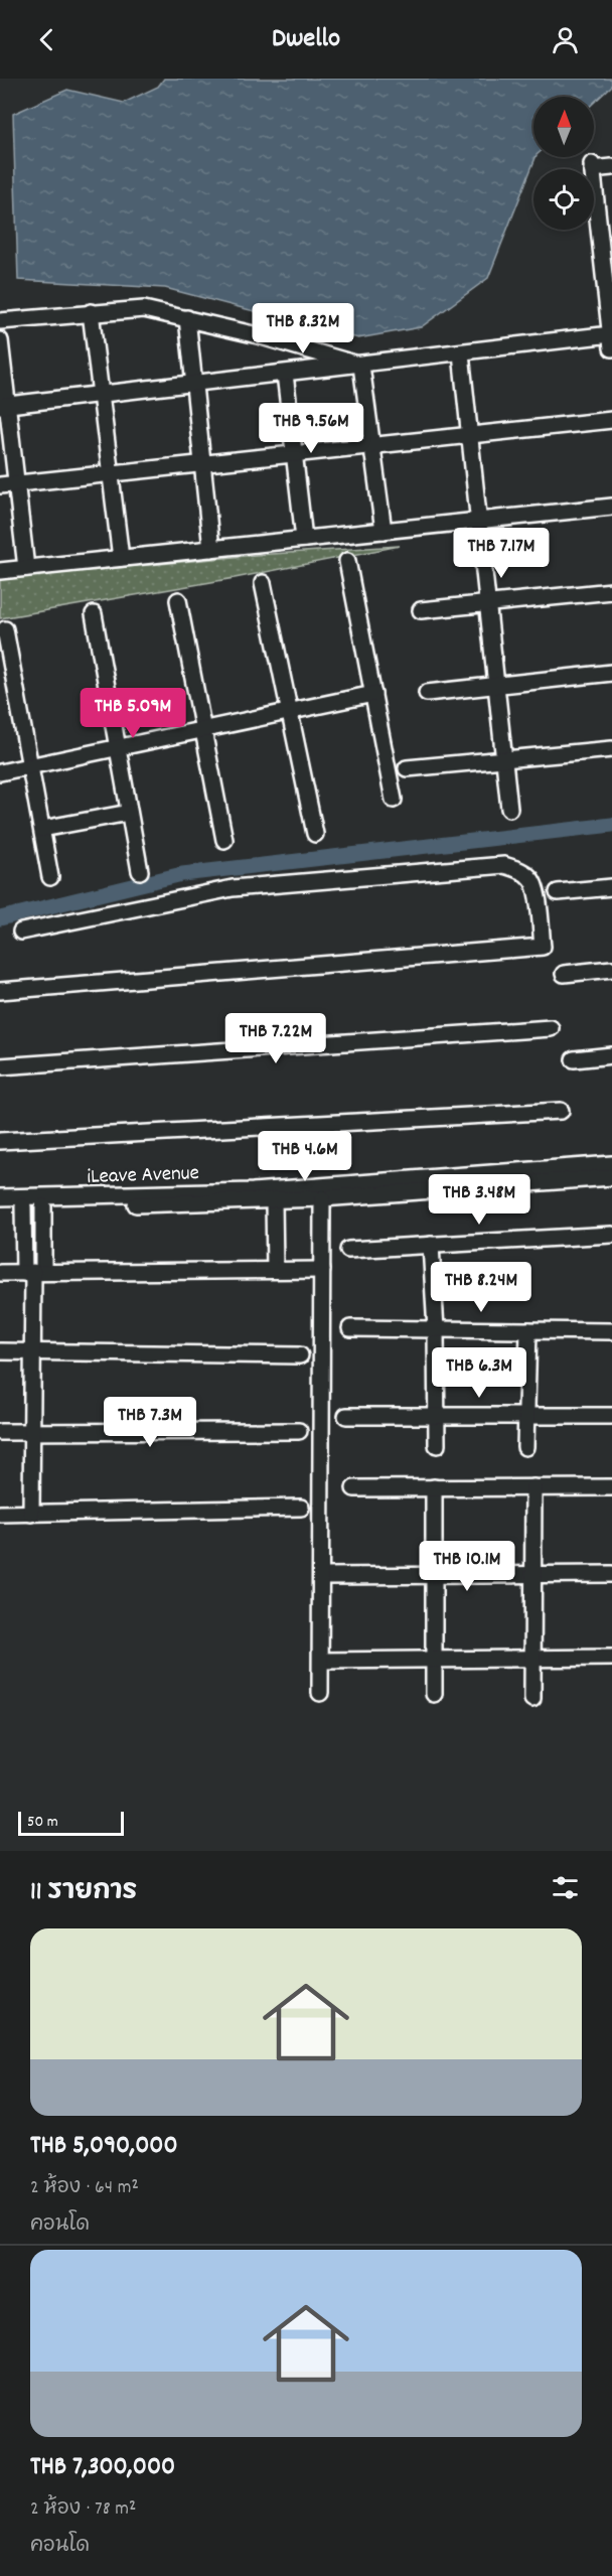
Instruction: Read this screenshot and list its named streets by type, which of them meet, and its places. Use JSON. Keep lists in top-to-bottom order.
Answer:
{
  "streets": {
    "street": ["iLeave Avenue"]
  },
  "scale_bar": "50 m",
  "north": "top",
  "page": {
    "header": "Dwello",
    "price": [
      "THB 8.32M",
      "THB 9.56M",
      "THB 7.17M",
      "THB 5.09M",
      "THB 7.22M",
      "THB 4.6M",
      "THB 3.48M",
      "THB 8.24M",
      "THB 6.3M",
      "THB 7.3M",
      "THB 10.1M"
    ],
    "scale": "50 m",
    "heading": "11 รายการ",
    "list": [
      {
        "name": "THB 5,090,000",
        "note": "2 ห้อง · 64 m² · คอนโด"
      },
      {
        "name": "THB 7,300,000",
        "note": "2 ห้อง · 78 m² · คอนโด"
      }
    ]
  }
}
